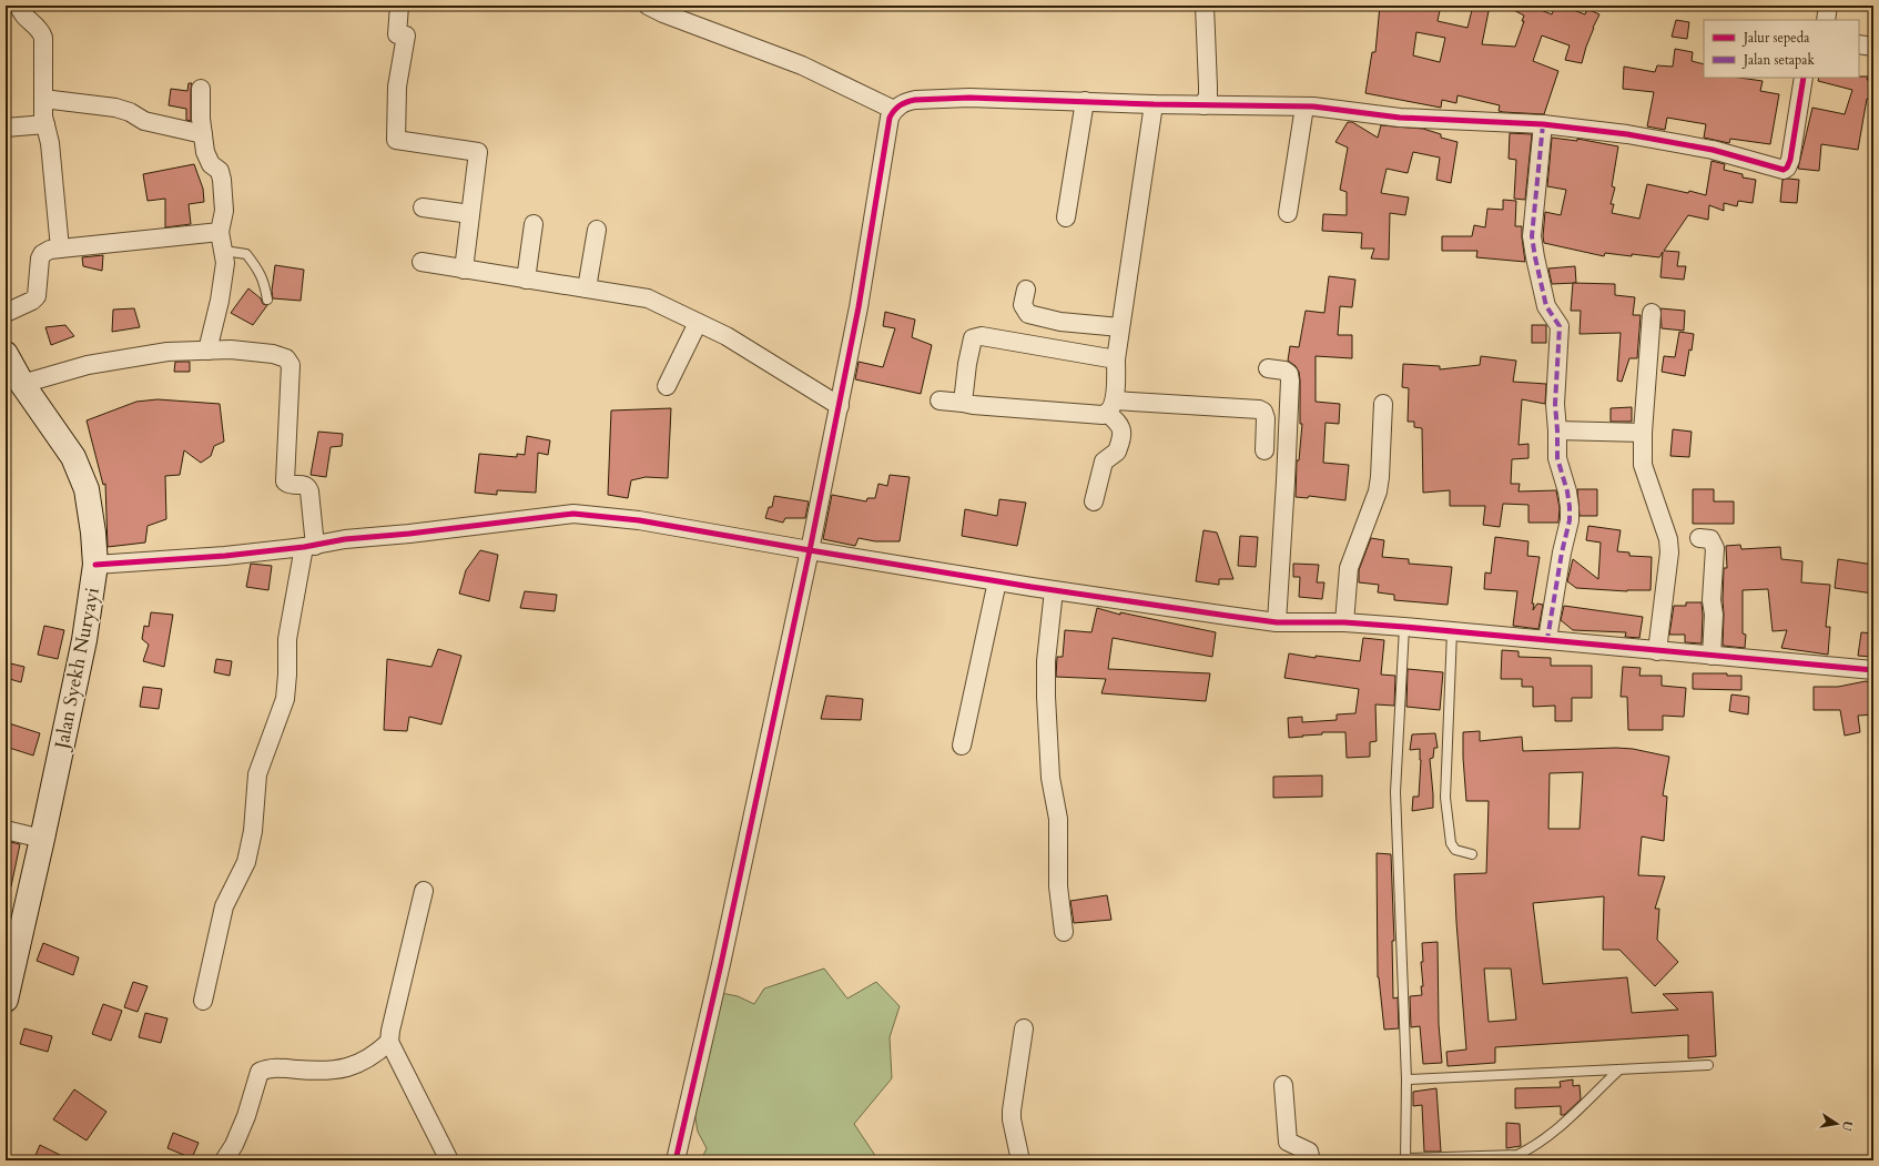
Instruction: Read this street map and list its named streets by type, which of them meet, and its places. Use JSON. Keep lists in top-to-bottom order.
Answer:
{
  "streets": {
    "main road": ["Jalan Syekh Nuryayi"]
  },
  "legend": ["Jalur sepeda", "Jalan setapak"],
  "north": "right"
}
